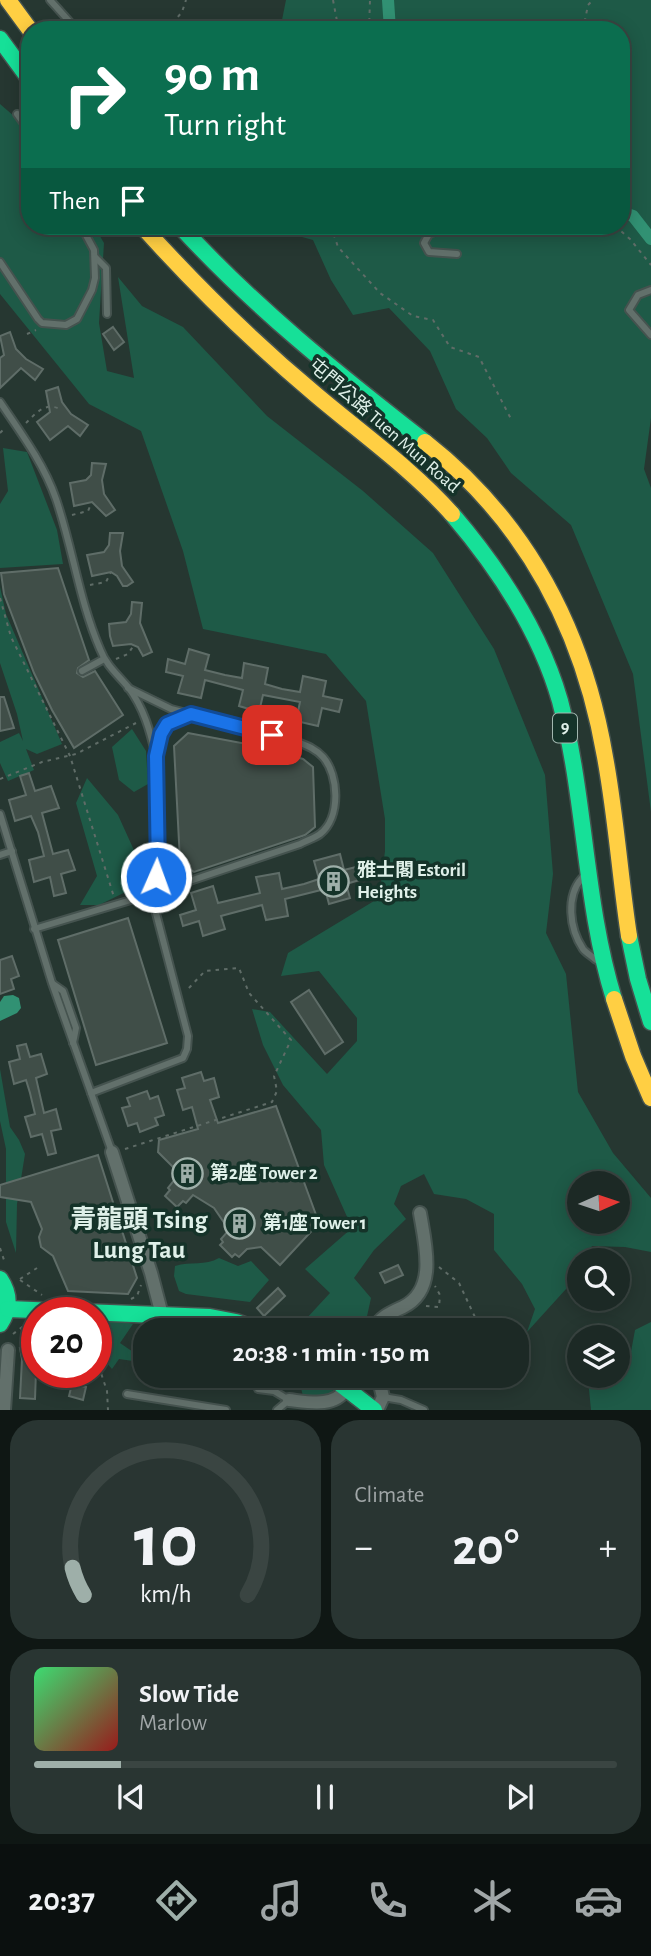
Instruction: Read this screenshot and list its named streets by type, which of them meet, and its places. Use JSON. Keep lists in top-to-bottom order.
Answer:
{
  "streets": {
    "main road": ["屯門公路 Tuen Mun Road", "9"]
  },
  "districts": ["青龍頭 Tsing Lung Tau"],
  "places": {
    "building": ["雅士閣 Estoril Heights", "第2座 Tower 2", "第1座 Tower 1"]
  },
  "north": "right",
  "page": {
    "turn": ["90 m", "Turn right"],
    "then": "Then",
    "limit": "20",
    "trip": "20:38 · 1 min · 150 m",
    "tile": "Climate",
    "heat": ["−", "20°", "+"],
    "song": ["Slow Tide", "Marlow"],
    "tabs": "20:37",
    "gauge": ["10", "km/h"]
  }
}
